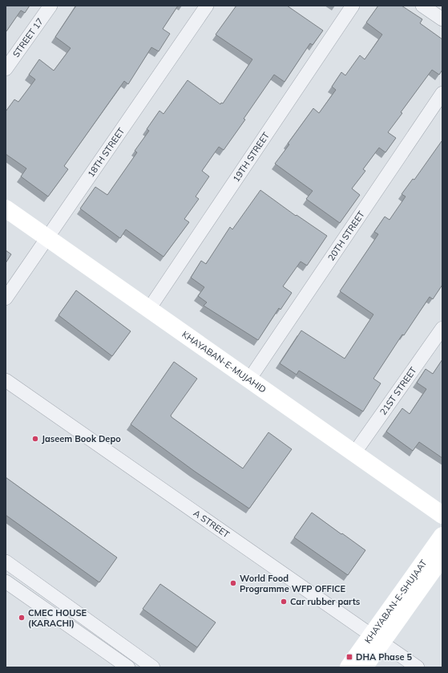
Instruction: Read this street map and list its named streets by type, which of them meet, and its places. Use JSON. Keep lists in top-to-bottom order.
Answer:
{
  "streets": {
    "main road": ["KHAYABAN-E-MUJAHID", "KHAYABAN-E-SHUJAAT"],
    "street": [
      "STREET 17",
      "18TH STREET",
      "19TH STREET",
      "20TH STREET",
      "21ST STREET",
      "A STREET"
    ]
  },
  "crossings": [
    ["18TH STREET", "KHAYABAN-E-MUJAHID"],
    ["19TH STREET", "KHAYABAN-E-MUJAHID"],
    ["20TH STREET", "KHAYABAN-E-MUJAHID"],
    ["KHAYABAN-E-MUJAHID", "21ST STREET"],
    ["A STREET", "KHAYABAN-E-SHUJAAT"]
  ],
  "places": {
    "other": [
      "Jaseem Book Depo",
      "World Food Programme WFP OFFICE",
      "Car rubber parts",
      "CMEC HOUSE (KARACHI)"
    ],
    "transit": ["DHA Phase 5"]
  }
}
